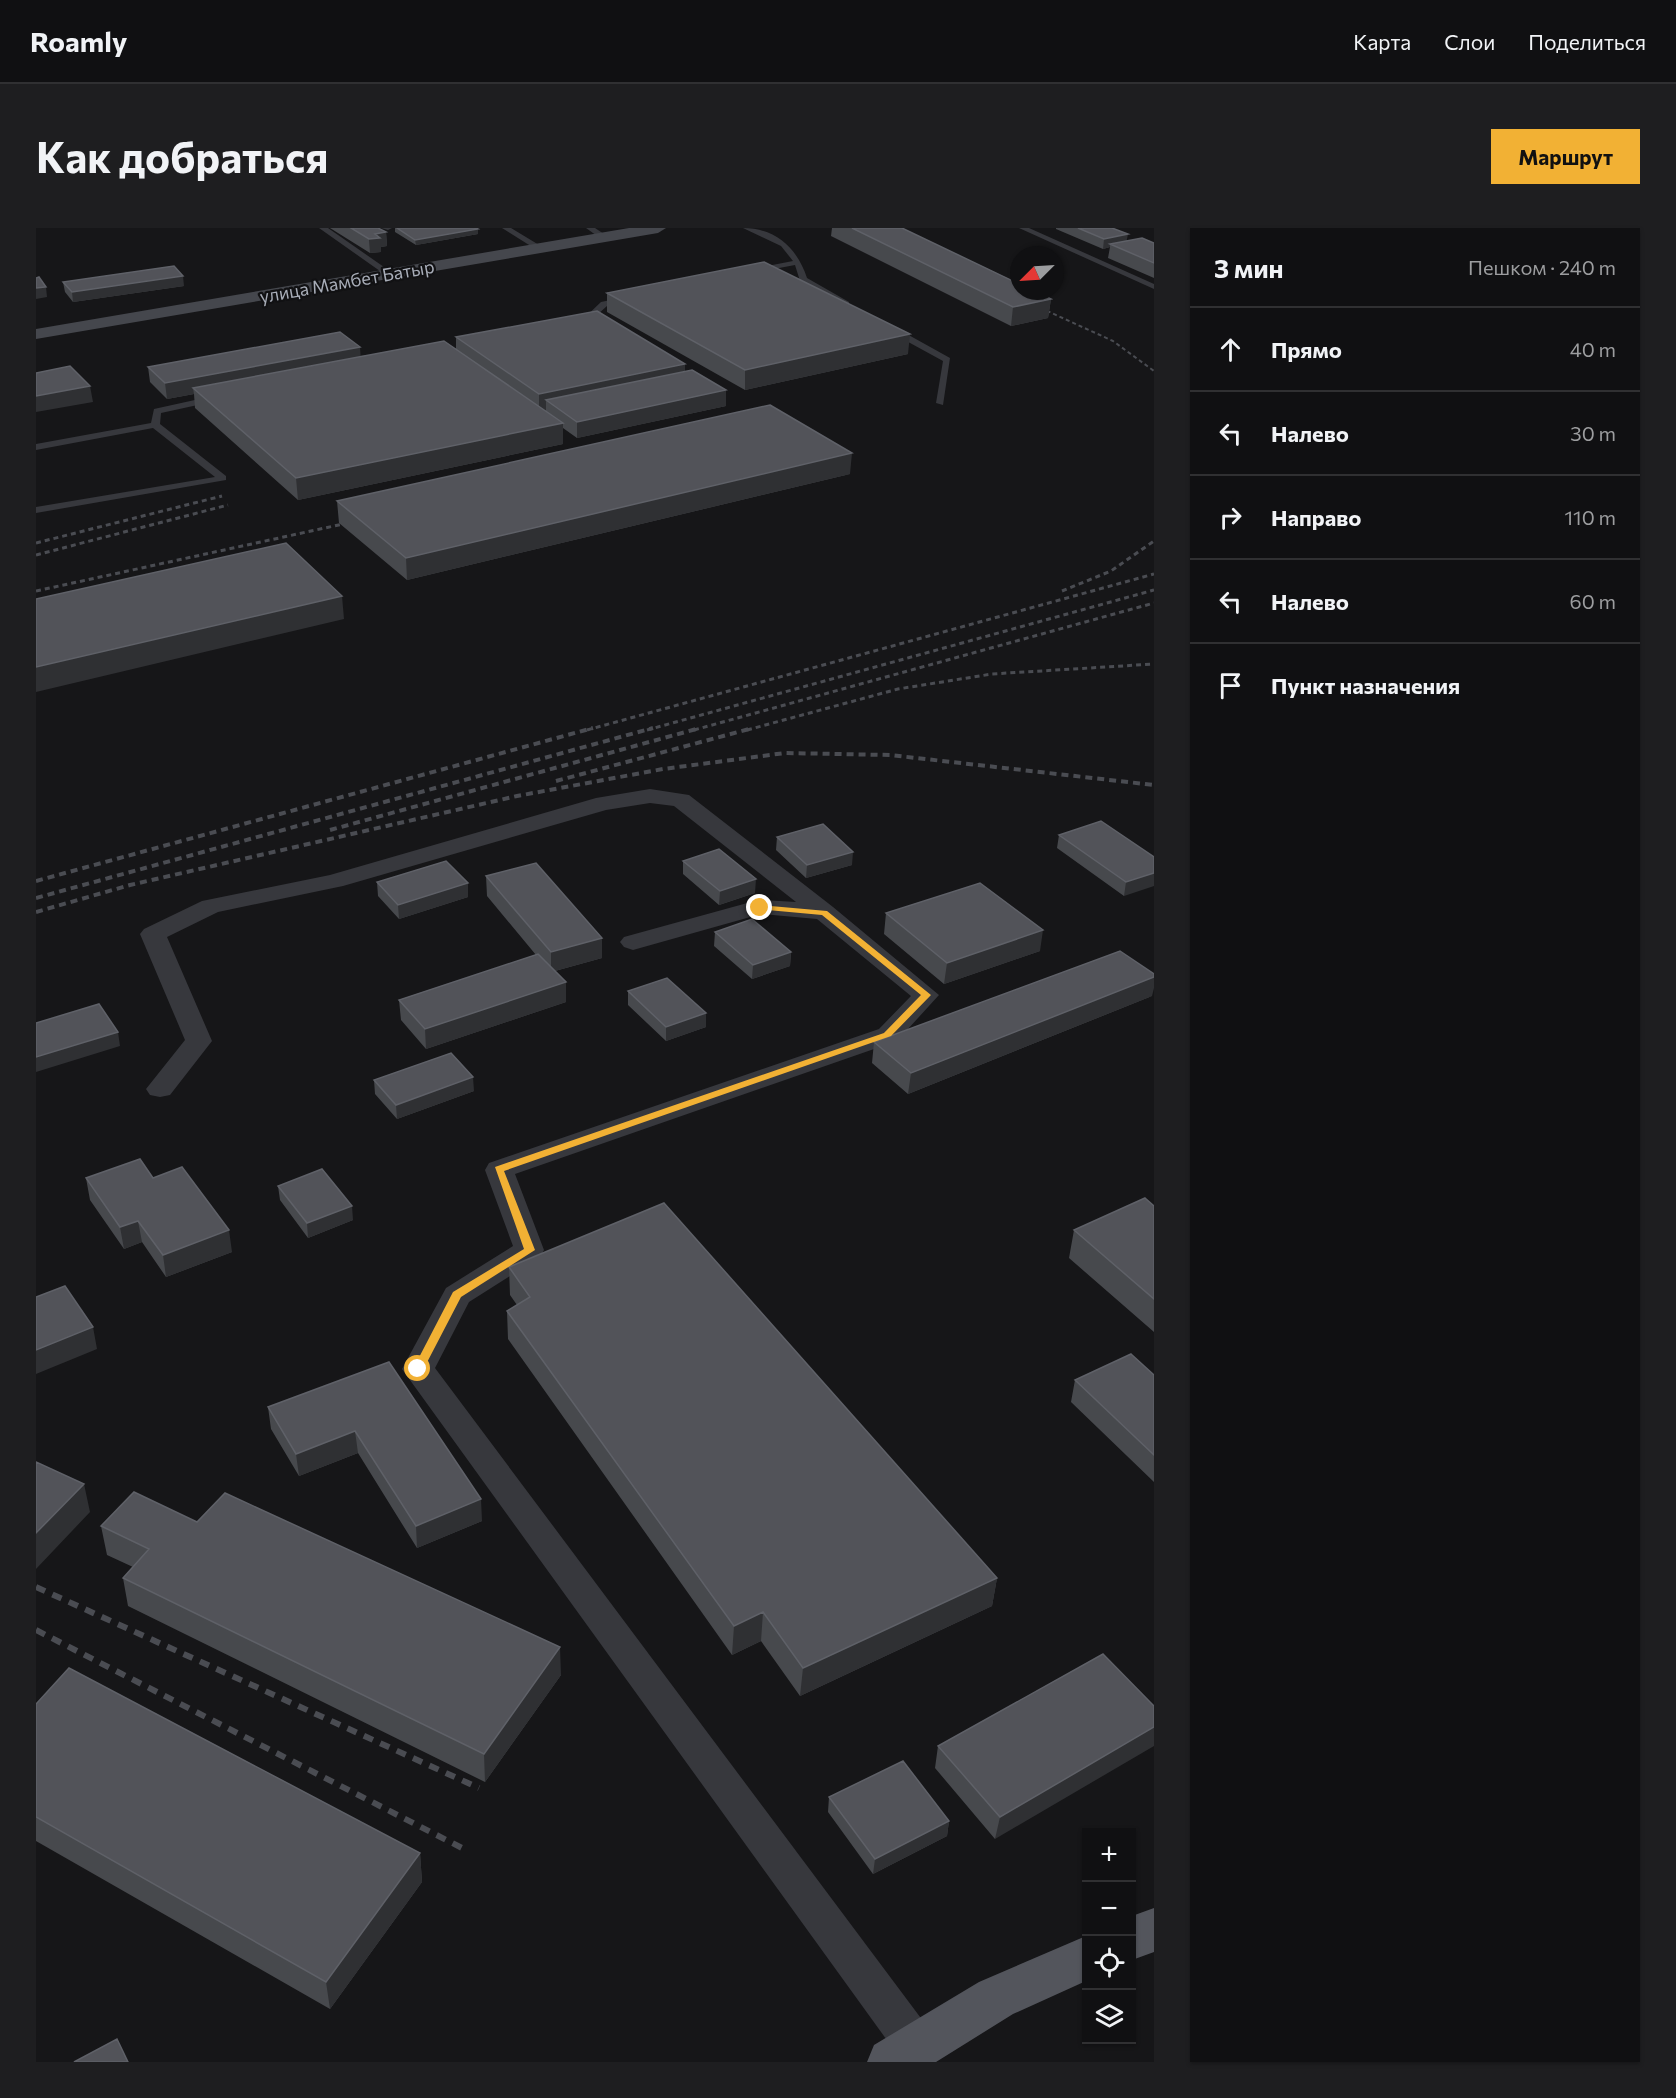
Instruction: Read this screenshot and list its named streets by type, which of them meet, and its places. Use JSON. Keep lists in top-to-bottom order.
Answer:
{
  "streets": {
    "main road": ["улица Мамбет Батыр"]
  },
  "north": "bottom left",
  "page": {
    "header": "Roamly",
    "nav": ["Карта", "Слои", "Поделиться"],
    "buttons": "Маршрут",
    "title": "Как добраться",
    "heading": ["3 мин", "Пешком · 240 m"],
    "list": [
      ["Прямо", "40 m"],
      ["Налево", "30 m"],
      ["Направо", "110 m"],
      ["Налево", "60 m"],
      "Пункт назначения"
    ],
    "map_buttons": ["+", "−"]
  }
}
